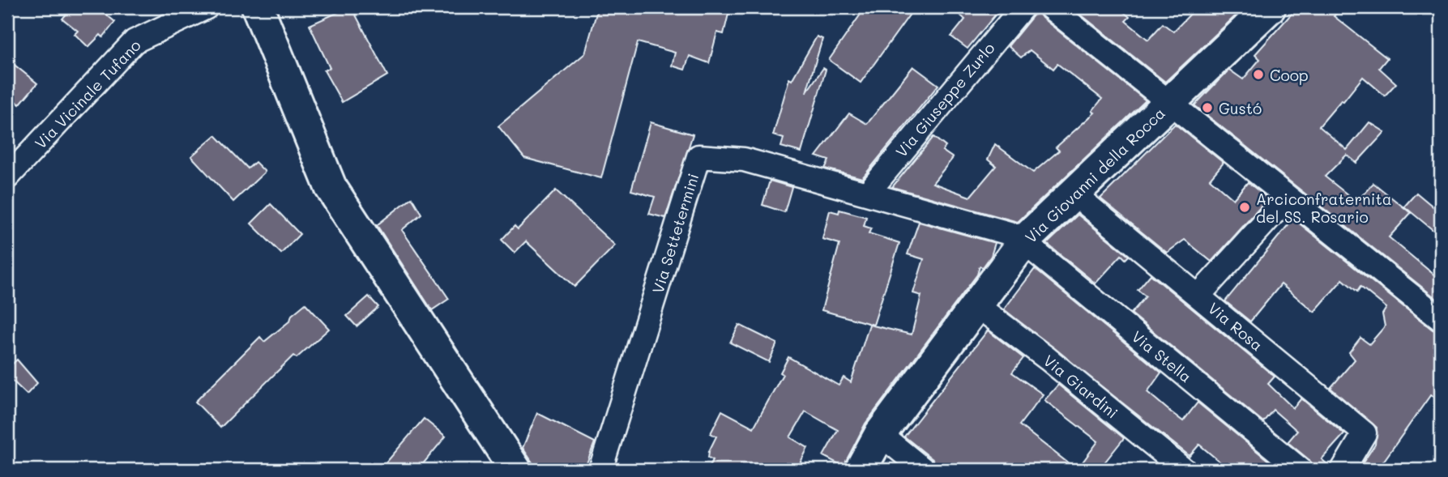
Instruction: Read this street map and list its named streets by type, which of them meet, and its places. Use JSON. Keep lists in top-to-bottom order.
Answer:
{
  "streets": {
    "street": [
      "Via Vicinale Tufano",
      "Via Giuseppe Zurlo",
      "Via Giovanni della Rocca",
      "Via Settetermini",
      "Via Rosa",
      "Via Stella",
      "Via Giardini"
    ]
  },
  "crossings": [
    ["Via Giuseppe Zurlo", "Via Settetermini"],
    ["Via Giovanni della Rocca", "Via Settetermini"],
    ["Via Giovanni della Rocca", "Via Rosa"],
    ["Via Giovanni della Rocca", "Via Stella"],
    ["Via Giovanni della Rocca", "Via Giardini"],
    ["Via Settetermini", "Via Stella"]
  ],
  "places": ["Coop", "Gustó", "Arciconfraternita del SS. Rosario"]
}
